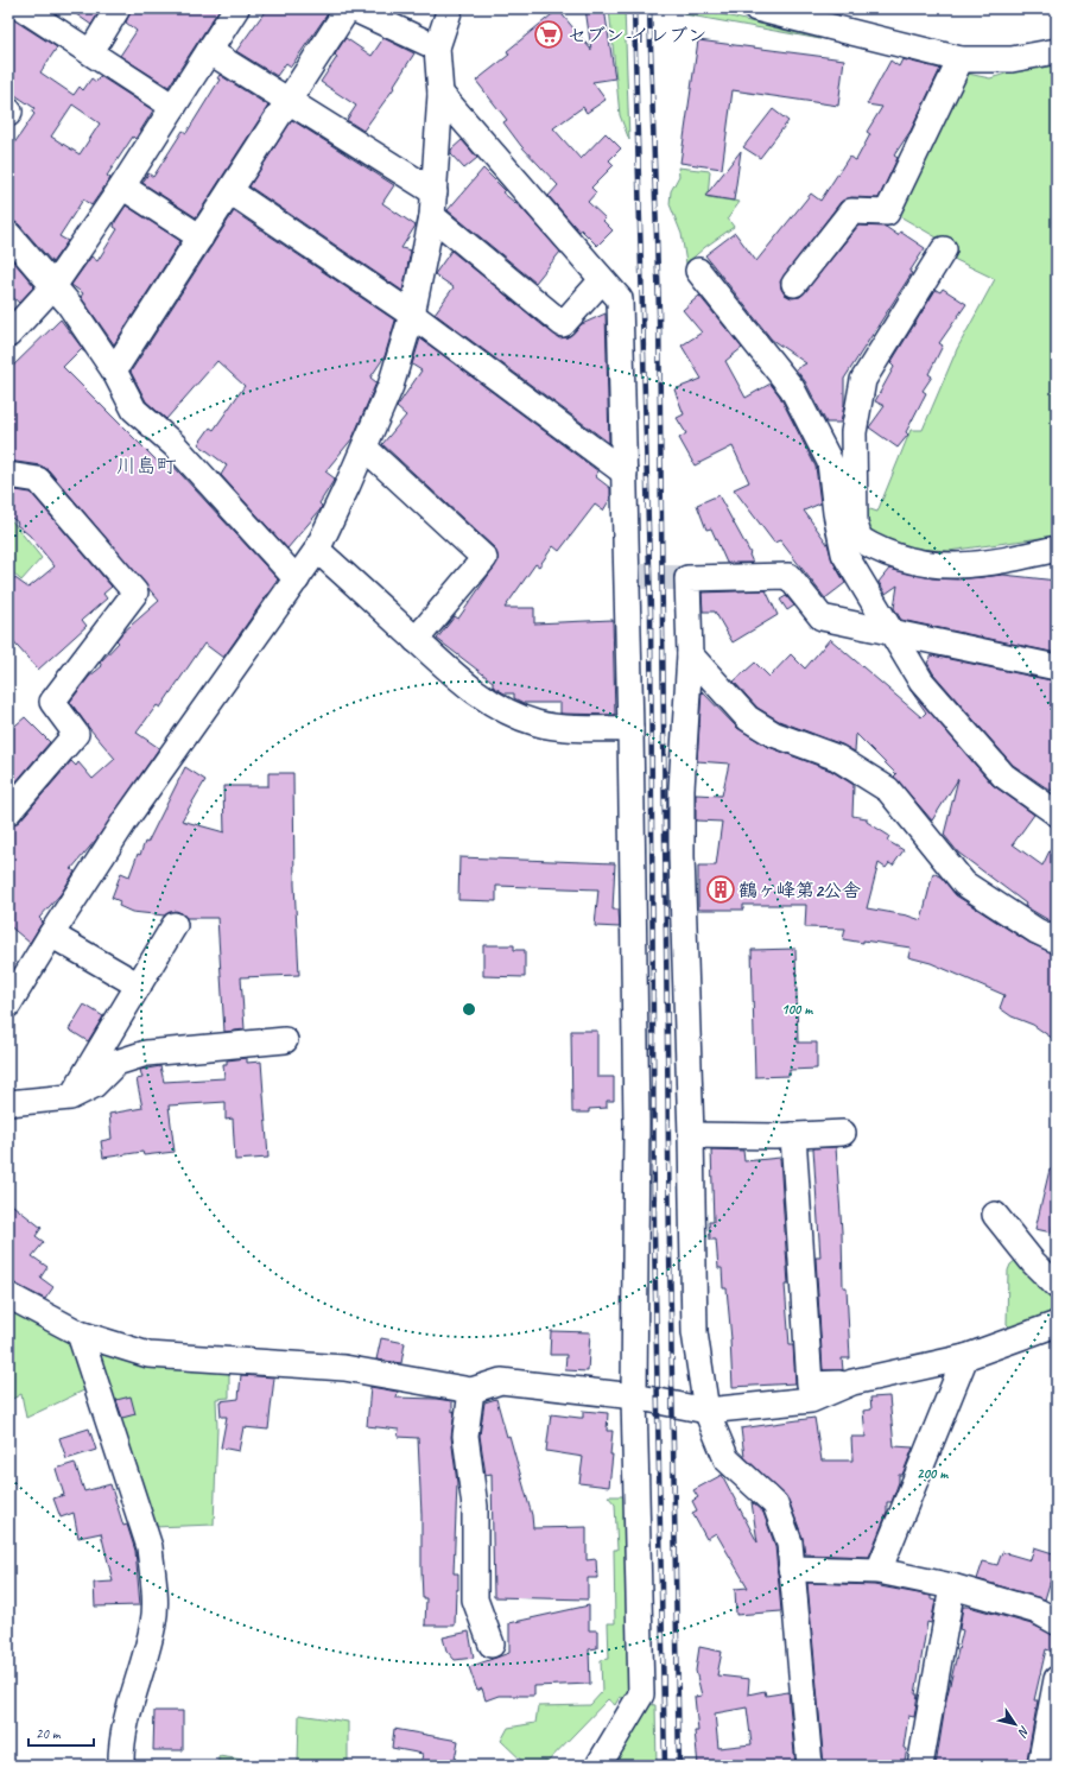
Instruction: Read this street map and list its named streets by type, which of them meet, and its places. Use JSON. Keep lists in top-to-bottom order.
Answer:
{
  "districts": ["川島町"],
  "places": {
    "supermarket": ["セブン-イレブン"],
    "building": ["鶴ヶ峰第2公舎"]
  },
  "scale_bar": "20 m",
  "north": "bottom right",
  "rings": ["100 m", "200 m"]
}
